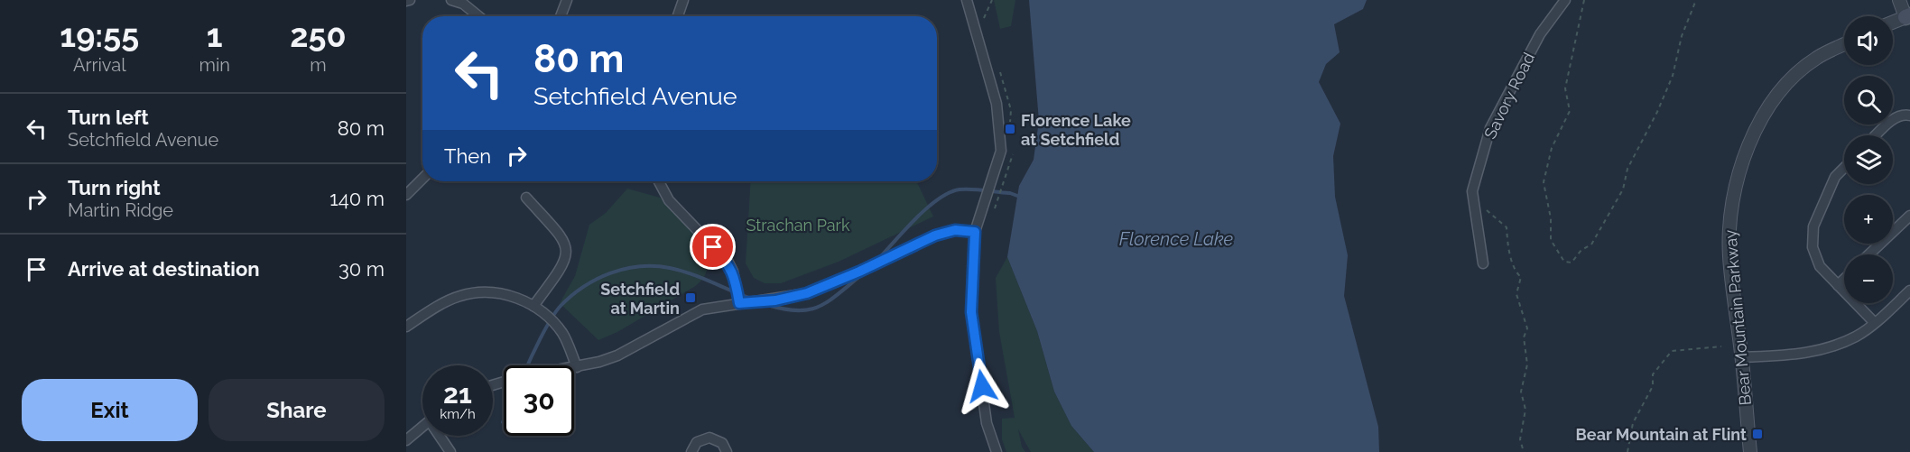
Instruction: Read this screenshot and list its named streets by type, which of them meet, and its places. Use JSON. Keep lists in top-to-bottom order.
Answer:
{
  "streets": {
    "street": ["Savory Road", "Bear Mountain Parkway"]
  },
  "water": ["Florence Lake"],
  "parks": ["Strachan Park"],
  "places": {
    "transit": ["Florence Lake at Setchfield", "Setchfield at Martin", "Bear Mountain at Flint"]
  },
  "page": {
    "eta": [
      "19:55",
      "Arrival",
      "1",
      "min",
      "250",
      "m"
    ],
    "map_buttons": ["+", "−"],
    "turn": ["80 m", "Setchfield Avenue"],
    "list": [
      {
        "name": "Turn left",
        "note": "Setchfield Avenue",
        "value": "80 m"
      },
      {
        "name": "Turn right",
        "note": "Martin Ridge",
        "value": "140 m"
      },
      {
        "name": "Arrive at destination",
        "value": "30 m"
      }
    ],
    "then": "Then",
    "speed": "21 km/h",
    "limit": "30",
    "buttons": ["Exit", "Share"]
  }
}
